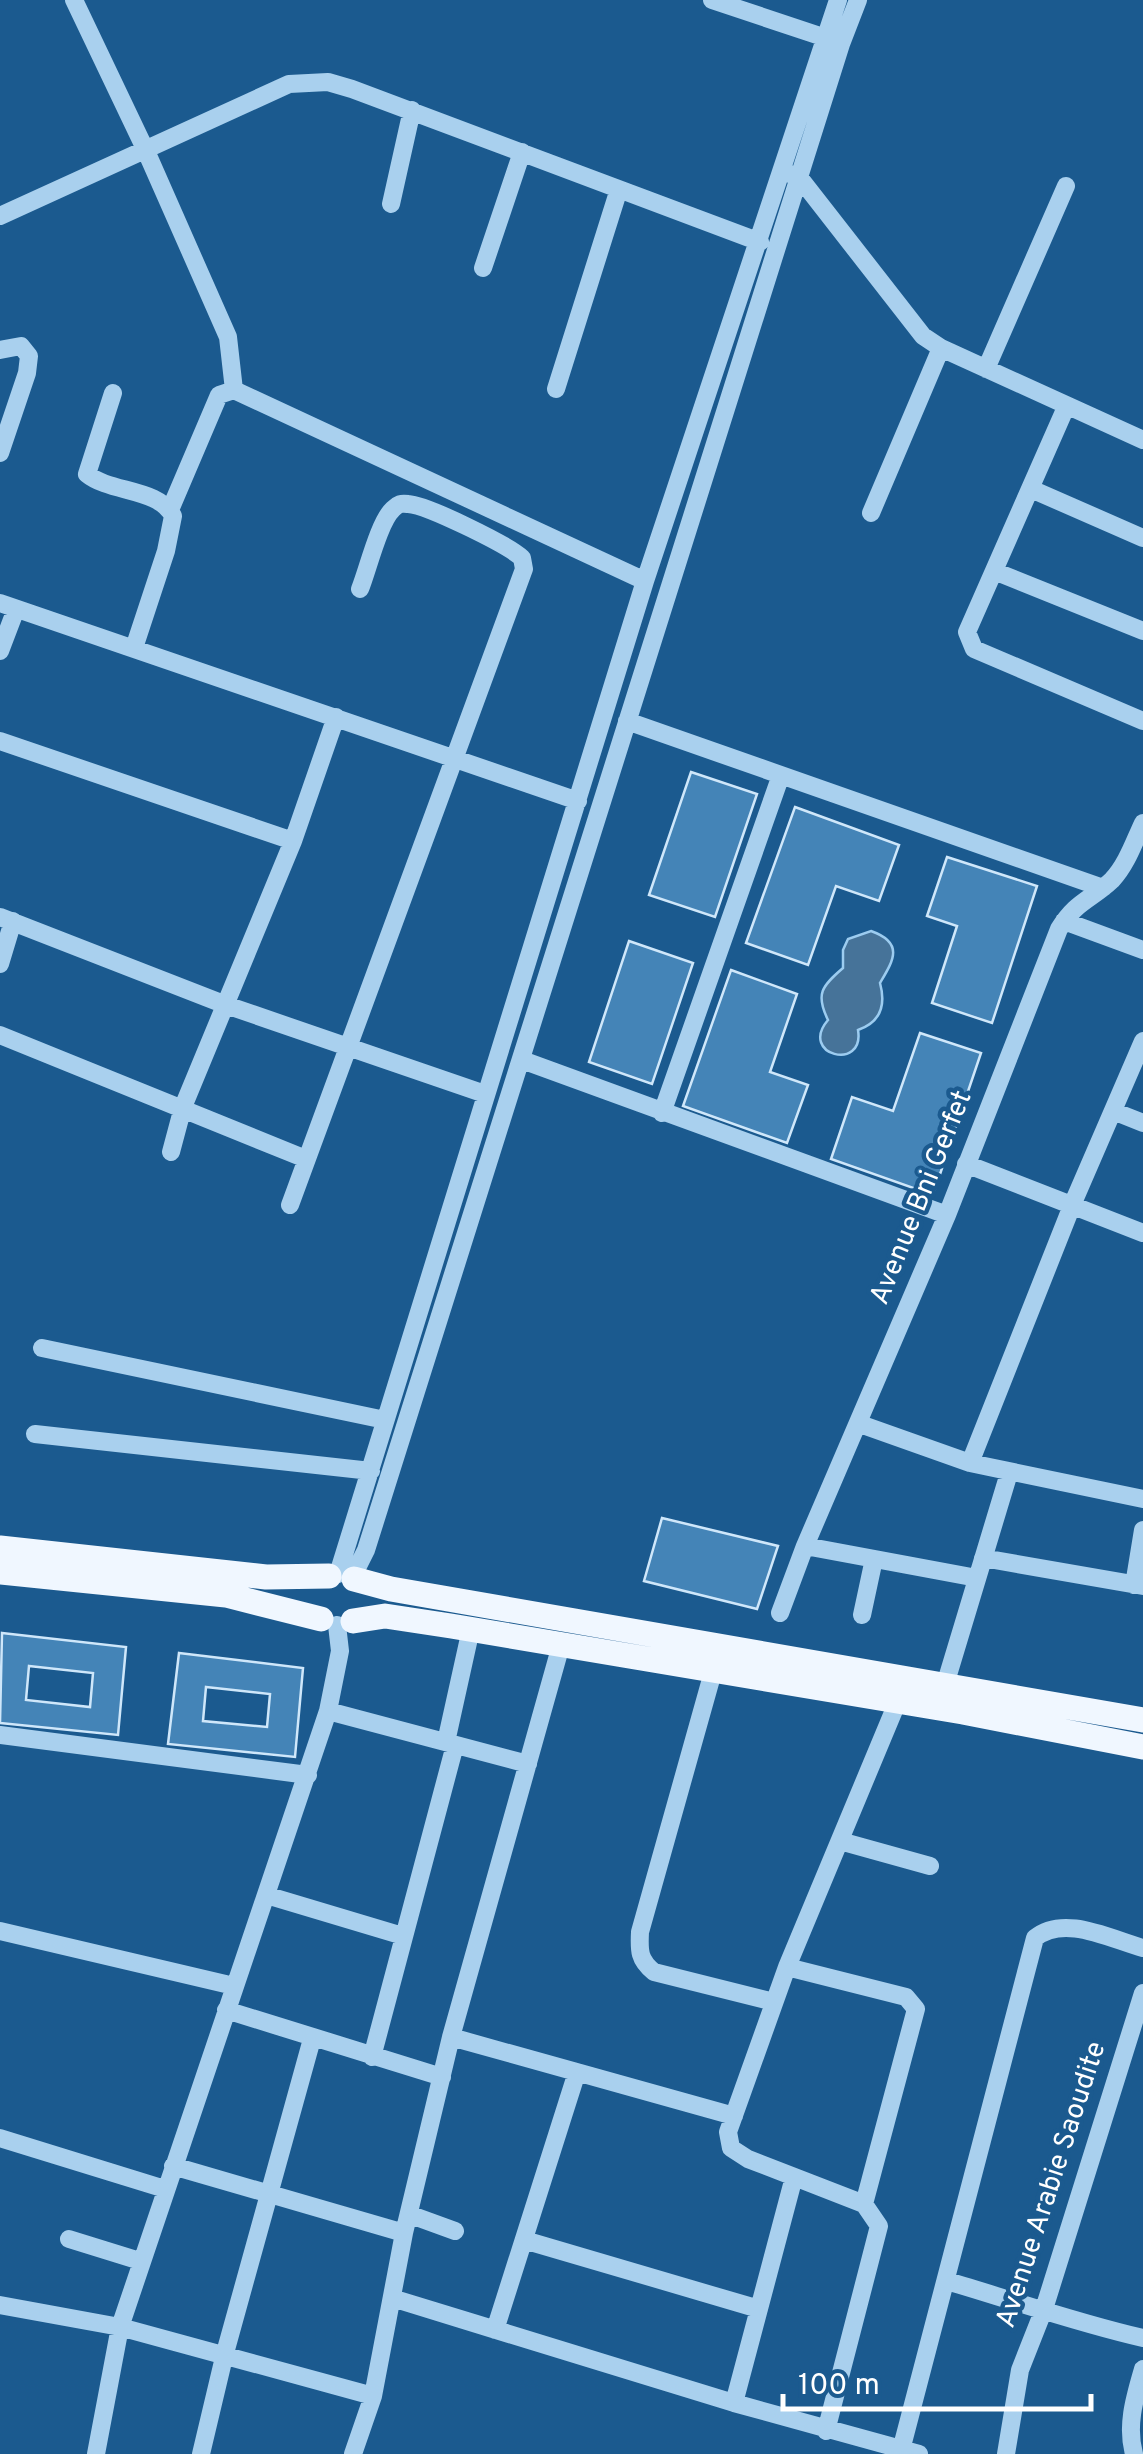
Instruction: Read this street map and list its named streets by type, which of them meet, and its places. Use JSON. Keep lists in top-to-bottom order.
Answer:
{
  "streets": {
    "street": ["Avenue Bni Gerfet", "Avenue Arabie Saoudite"]
  },
  "scale_bar": "100 m"
}
